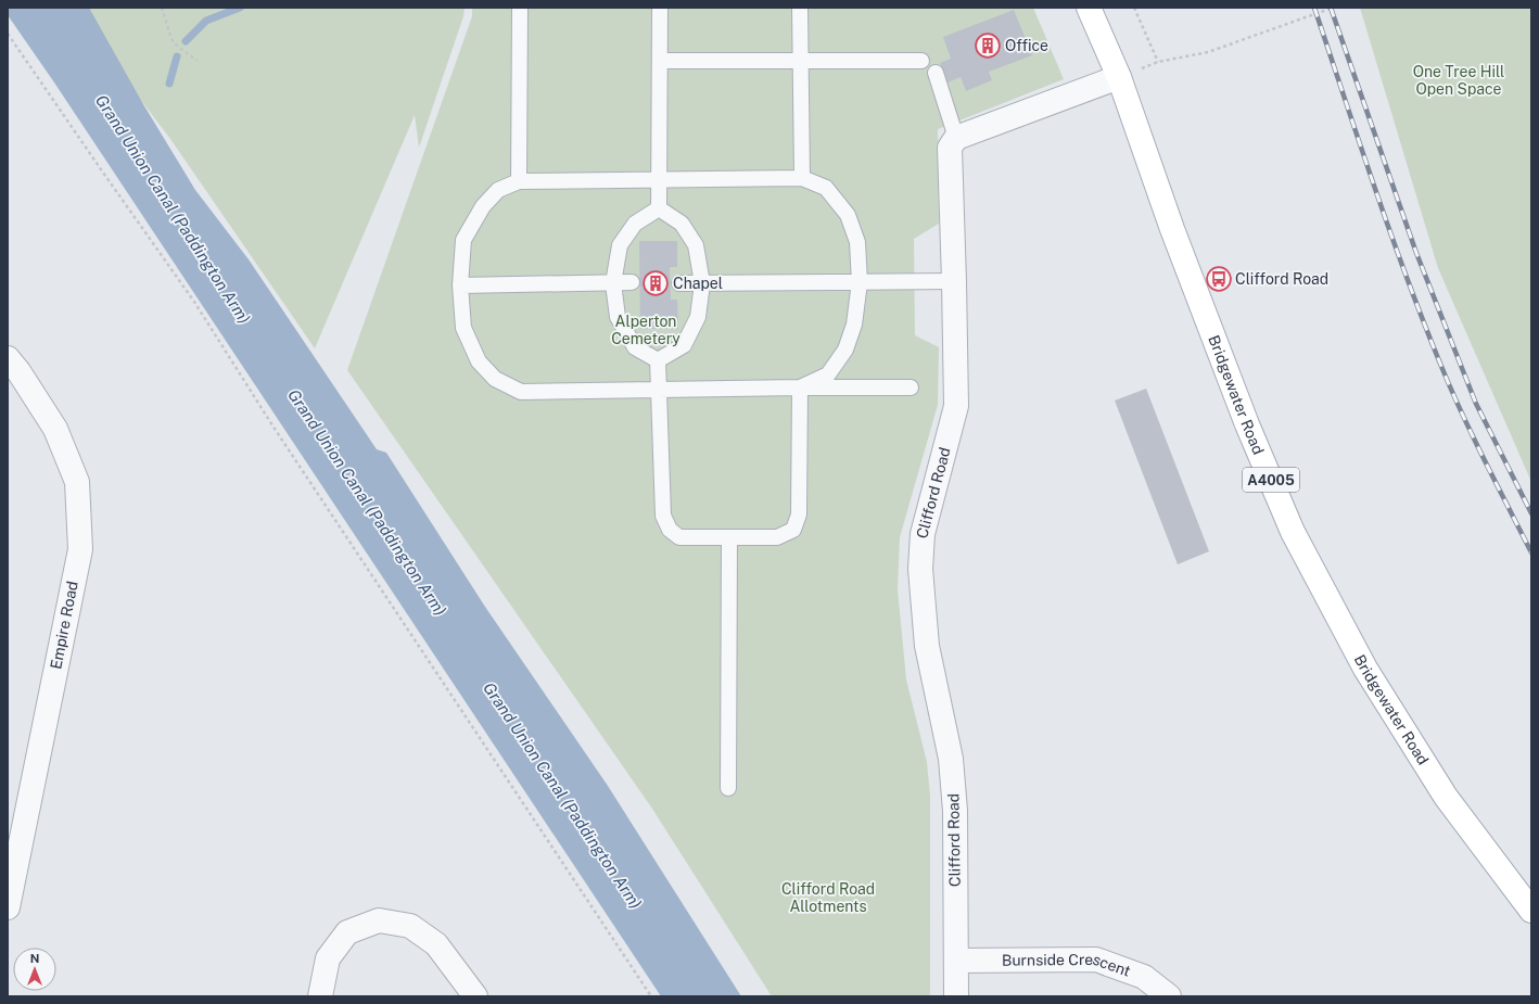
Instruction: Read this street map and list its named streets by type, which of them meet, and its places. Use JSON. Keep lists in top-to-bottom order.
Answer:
{
  "streets": {
    "main road": ["Bridgewater Road", "A4005"],
    "street": ["Clifford Road", "Empire Road", "Burnside Crescent"]
  },
  "crossings": [
    ["Clifford Road", "Burnside Crescent"]
  ],
  "water": ["Grand Union Canal (Paddington Arm)"],
  "parks": ["One Tree Hill Open Space", "Alperton Cemetery", "Clifford Road Allotments"],
  "places": {
    "building": ["Office", "Chapel"],
    "bus stop": ["Clifford Road"]
  },
  "north": "top"
}
